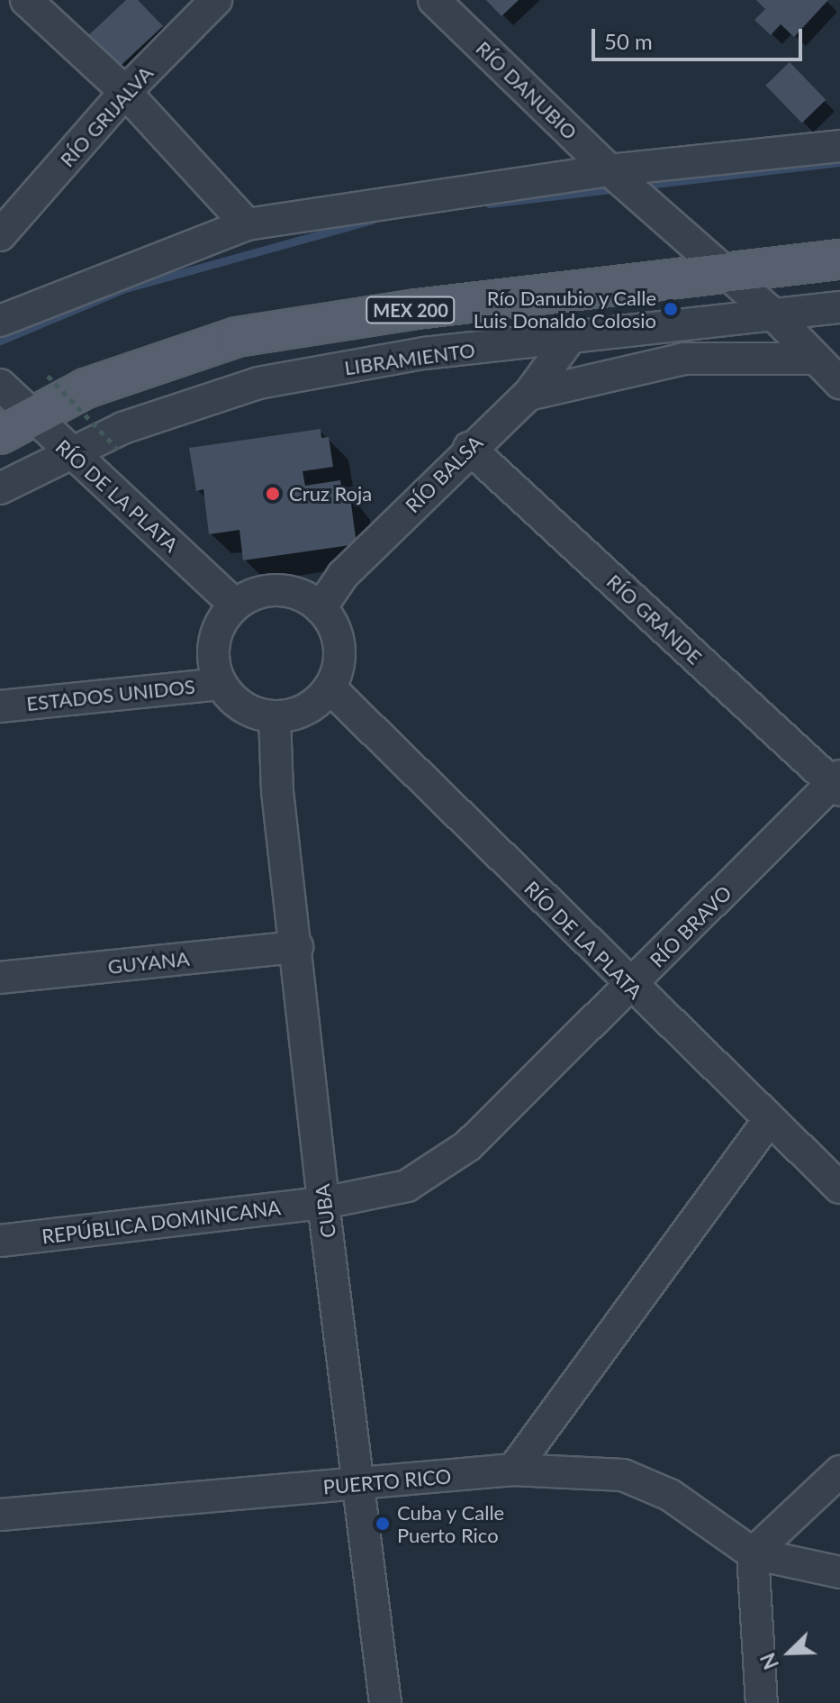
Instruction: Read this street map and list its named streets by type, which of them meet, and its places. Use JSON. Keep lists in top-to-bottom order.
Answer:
{
  "streets": {
    "main road": ["MEX 200"],
    "street": [
      "RÍO DANUBIO",
      "RÍO GRIJALVA",
      "LIBRAMIENTO",
      "RÍO BALSA",
      "RÍO DE LA PLATA",
      "RÍO GRANDE",
      "ESTADOS UNIDOS",
      "RÍO BRAVO",
      "GUYANA",
      "CUBA",
      "REPÚBLICA DOMINICANA",
      "PUERTO RICO"
    ]
  },
  "crossings": [
    ["RÍO DANUBIO", "MEX 200"],
    ["MEX 200", "RÍO DE LA PLATA"],
    ["LIBRAMIENTO", "RÍO BALSA"],
    ["LIBRAMIENTO", "RÍO DE LA PLATA"],
    ["RÍO BALSA", "RÍO DE LA PLATA"],
    ["RÍO BALSA", "RÍO GRANDE"],
    ["RÍO BALSA", "ESTADOS UNIDOS"],
    ["RÍO BALSA", "CUBA"],
    ["RÍO DE LA PLATA", "ESTADOS UNIDOS"],
    ["RÍO DE LA PLATA", "RÍO BRAVO"],
    ["RÍO DE LA PLATA", "CUBA"],
    ["RÍO GRANDE", "RÍO BRAVO"],
    ["ESTADOS UNIDOS", "CUBA"],
    ["RÍO BRAVO", "REPÚBLICA DOMINICANA"],
    ["GUYANA", "CUBA"],
    ["CUBA", "REPÚBLICA DOMINICANA"],
    ["CUBA", "PUERTO RICO"]
  ],
  "places": ["Río Danubio y Calle Luis Donaldo Colosio", "Cruz Roja", "Cuba y Calle Puerto Rico"],
  "scale_bar": "50 m",
  "north": "bottom left"
}
